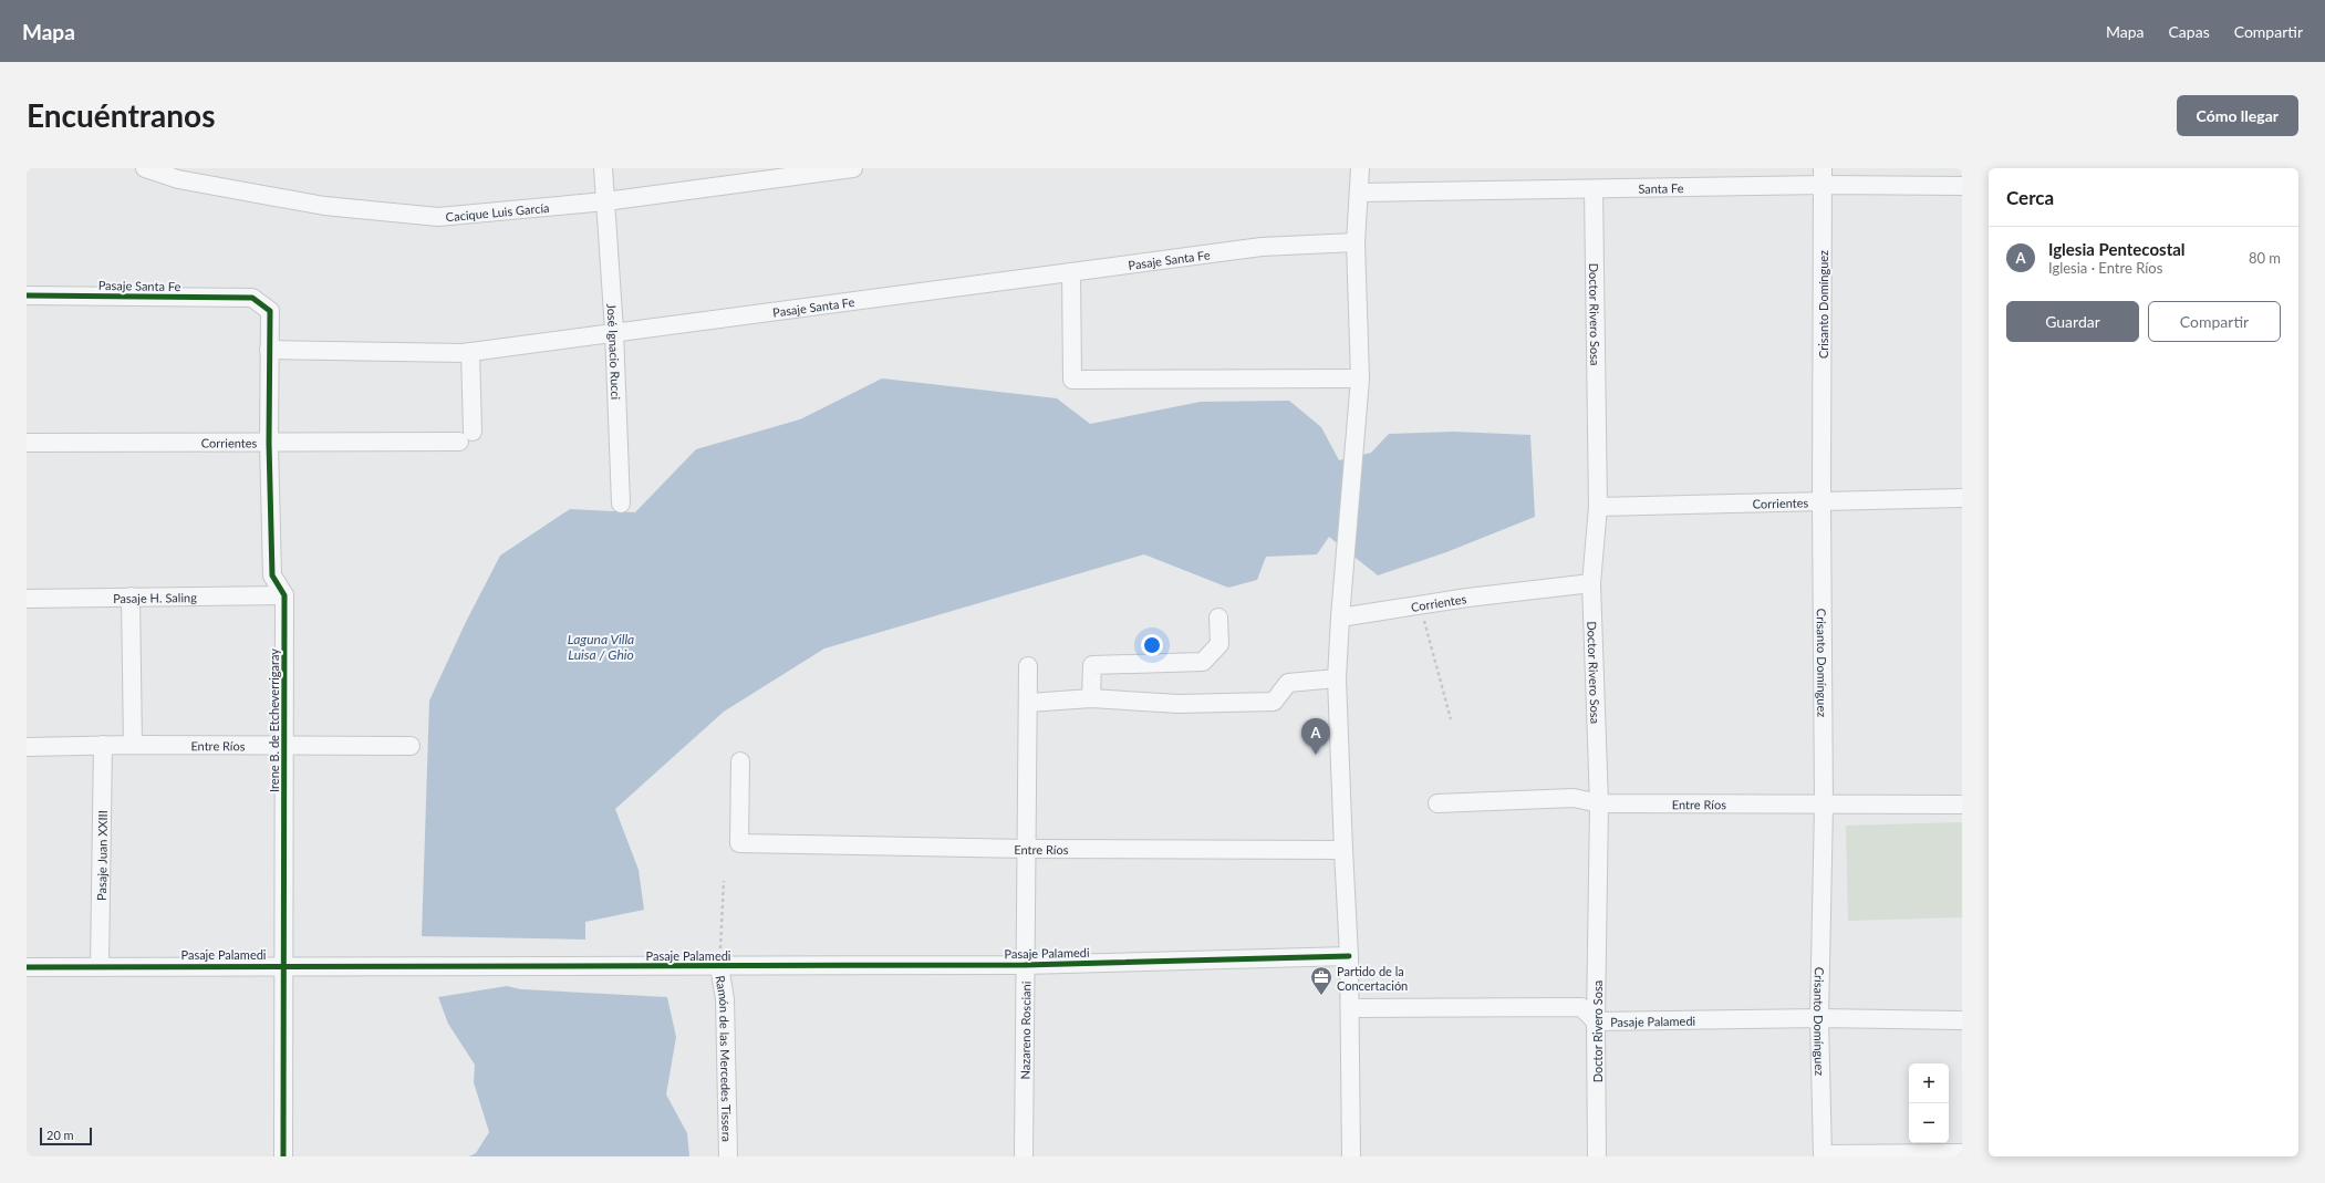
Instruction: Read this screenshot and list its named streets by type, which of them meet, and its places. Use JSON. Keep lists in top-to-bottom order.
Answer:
{
  "streets": {
    "street": [
      "Santa Fe",
      "Cacique Luis García",
      "Pasaje Santa Fe",
      "Crisanto Domínguez",
      "Doctor Rivero Sosa",
      "José Ignacio Rucci",
      "Corrientes",
      "Pasaje H. Saling",
      "Irene B. de Etcheverrigaray",
      "Entre Ríos",
      "Pasaje Juan XXIII",
      "Pasaje Palamedi",
      "Nazareno Rosciani",
      "Ramón de las Mercedes Tissera"
    ]
  },
  "crossings": [
    ["Santa Fe", "Crisanto Domínguez"],
    ["Santa Fe", "Doctor Rivero Sosa"],
    ["Cacique Luis García", "José Ignacio Rucci"],
    ["Pasaje Santa Fe", "José Ignacio Rucci"],
    ["Pasaje Santa Fe", "Corrientes"],
    ["Crisanto Domínguez", "Corrientes"],
    ["Crisanto Domínguez", "Entre Ríos"],
    ["Crisanto Domínguez", "Pasaje Palamedi"],
    ["Doctor Rivero Sosa", "Corrientes"],
    ["Doctor Rivero Sosa", "Entre Ríos"],
    ["Doctor Rivero Sosa", "Pasaje Palamedi"],
    ["Pasaje H. Saling", "Irene B. de Etcheverrigaray"],
    ["Irene B. de Etcheverrigaray", "Entre Ríos"],
    ["Irene B. de Etcheverrigaray", "Pasaje Palamedi"],
    ["Entre Ríos", "Pasaje Juan XXIII"],
    ["Entre Ríos", "Nazareno Rosciani"],
    ["Pasaje Juan XXIII", "Pasaje Palamedi"],
    ["Pasaje Palamedi", "Nazareno Rosciani"],
    ["Pasaje Palamedi", "Ramón de las Mercedes Tissera"]
  ],
  "water": ["Laguna Villa Luisa / Ghio"],
  "places": {
    "office": ["Partido de la Concertación"]
  },
  "scale_bar": "20 m",
  "page": {
    "header": "Mapa",
    "nav": ["Mapa", "Capas", "Compartir"],
    "buttons": [
      "Cómo llegar",
      ["Guardar", "Compartir"]
    ],
    "title": "Encuéntranos",
    "heading": "Cerca",
    "list": [
      {
        "mark": "A",
        "name": "Iglesia Pentecostal",
        "note": "Iglesia · Entre Ríos",
        "value": "80 m"
      }
    ],
    "pins": "A",
    "map_buttons": ["+", "−"],
    "scale": "20 m"
  }
}
